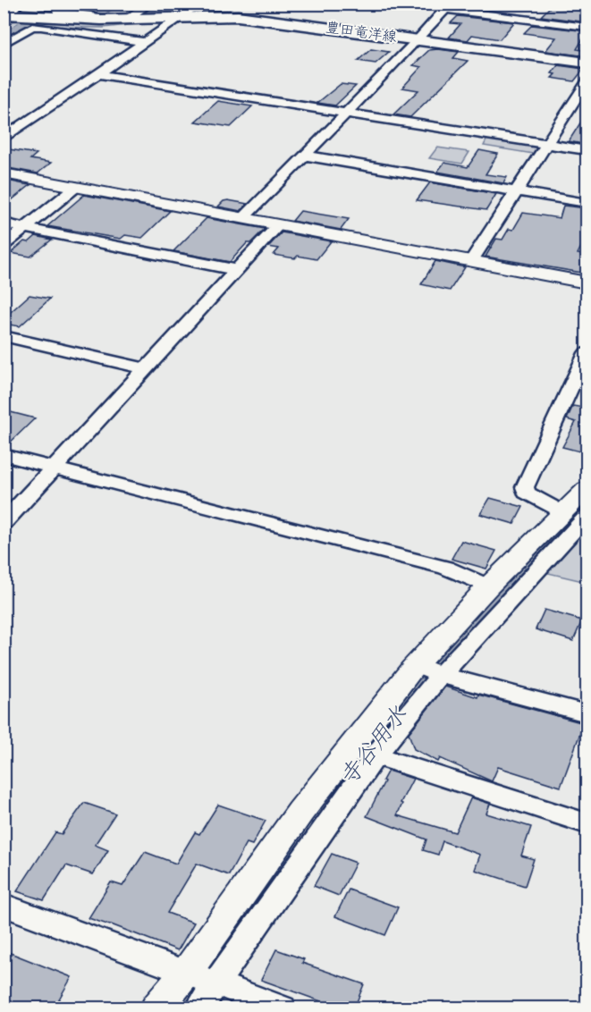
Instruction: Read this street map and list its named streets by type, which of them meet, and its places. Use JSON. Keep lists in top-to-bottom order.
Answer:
{
  "streets": {
    "main road": ["豊田竜洋線"]
  },
  "water": ["寺谷用水"]
}
